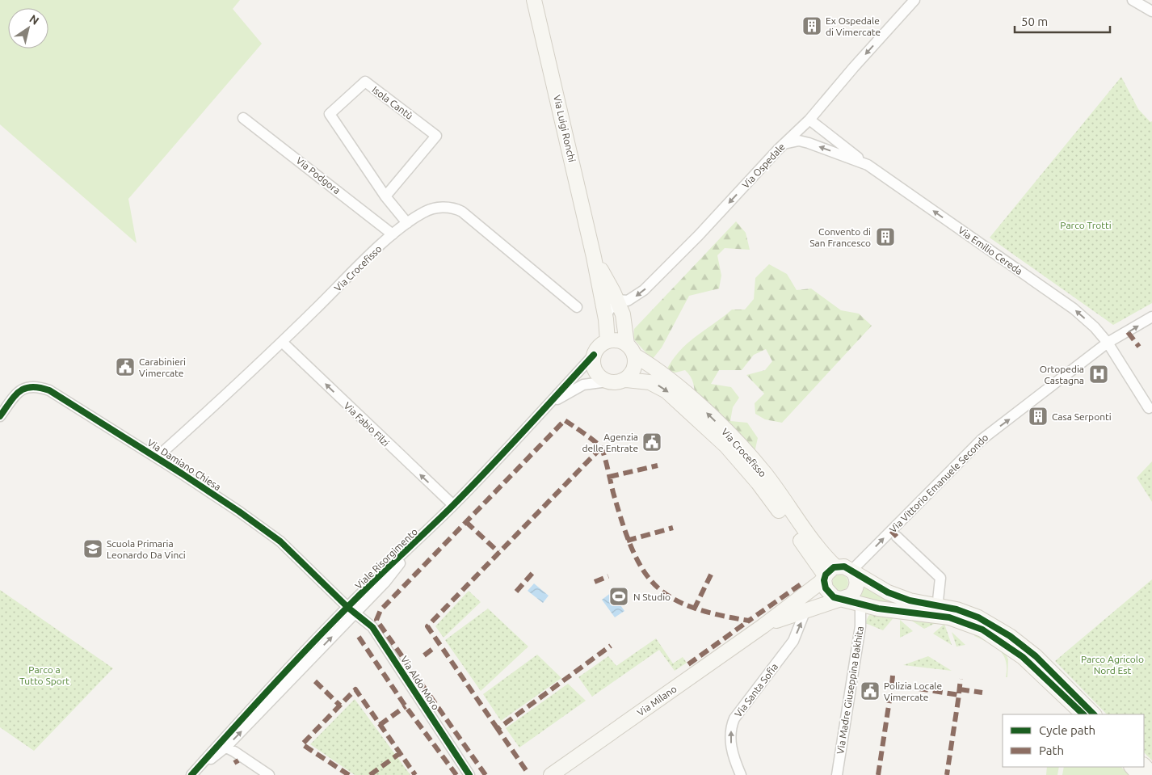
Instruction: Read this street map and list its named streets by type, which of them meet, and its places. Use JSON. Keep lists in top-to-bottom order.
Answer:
{
  "streets": {
    "street": [
      "Isola Cantù",
      "Via Luigi Ronchi",
      "Via Ospedale",
      "Via Podgora",
      "Via Emilio Cereda",
      "Via Crocefisso",
      "Via Fabio Filzi",
      "Via Damiano Chiesa",
      "Via Vittorio Emanuele Secondo",
      "Viale Risorgimento",
      "Via Aldo Moro",
      "Via Santa Sofia",
      "Via Madre Giuseppina Bakhita",
      "Via Milano"
    ]
  },
  "crossings": [
    ["Isola Cantù", "Via Crocefisso"],
    ["Via Luigi Ronchi", "Via Ospedale"],
    ["Via Luigi Ronchi", "Via Crocefisso"],
    ["Via Luigi Ronchi", "Viale Risorgimento"],
    ["Via Ospedale", "Via Emilio Cereda"],
    ["Via Podgora", "Via Crocefisso"],
    ["Via Emilio Cereda", "Via Vittorio Emanuele Secondo"],
    ["Via Crocefisso", "Via Fabio Filzi"],
    ["Via Crocefisso", "Via Damiano Chiesa"],
    ["Via Crocefisso", "Via Vittorio Emanuele Secondo"],
    ["Via Crocefisso", "Viale Risorgimento"],
    ["Via Crocefisso", "Via Milano"],
    ["Via Fabio Filzi", "Viale Risorgimento"],
    ["Via Damiano Chiesa", "Viale Risorgimento"],
    ["Via Damiano Chiesa", "Via Aldo Moro"],
    ["Via Vittorio Emanuele Secondo", "Via Milano"],
    ["Viale Risorgimento", "Via Aldo Moro"],
    ["Via Santa Sofia", "Via Milano"]
  ],
  "one_way": [
    "Via Ospedale",
    "Via Emilio Cereda",
    "Via Fabio Filzi",
    "Via Vittorio Emanuele Secondo",
    "Via Santa Sofia"
  ],
  "parks": ["Parco Trotti", "Parco Agricolo Nord Est", "Parco a Tutto Sport"],
  "places": {
    "building": ["Ex Ospedale di Vimercate", "Convento di San Francesco", "Casa Serponti"],
    "public building": ["Carabinieri Vimercate", "Agenzia delle Entrate", "Polizia Locale Vimercate"],
    "hospital": ["Ortopedia Castagna"],
    "school or university": ["Scuola Primaria Leonardo Da Vinci"],
    "sports": ["N Studio"]
  },
  "legend": ["Cycle path", "Path"],
  "scale_bar": "50 m",
  "north": "top right"
}
